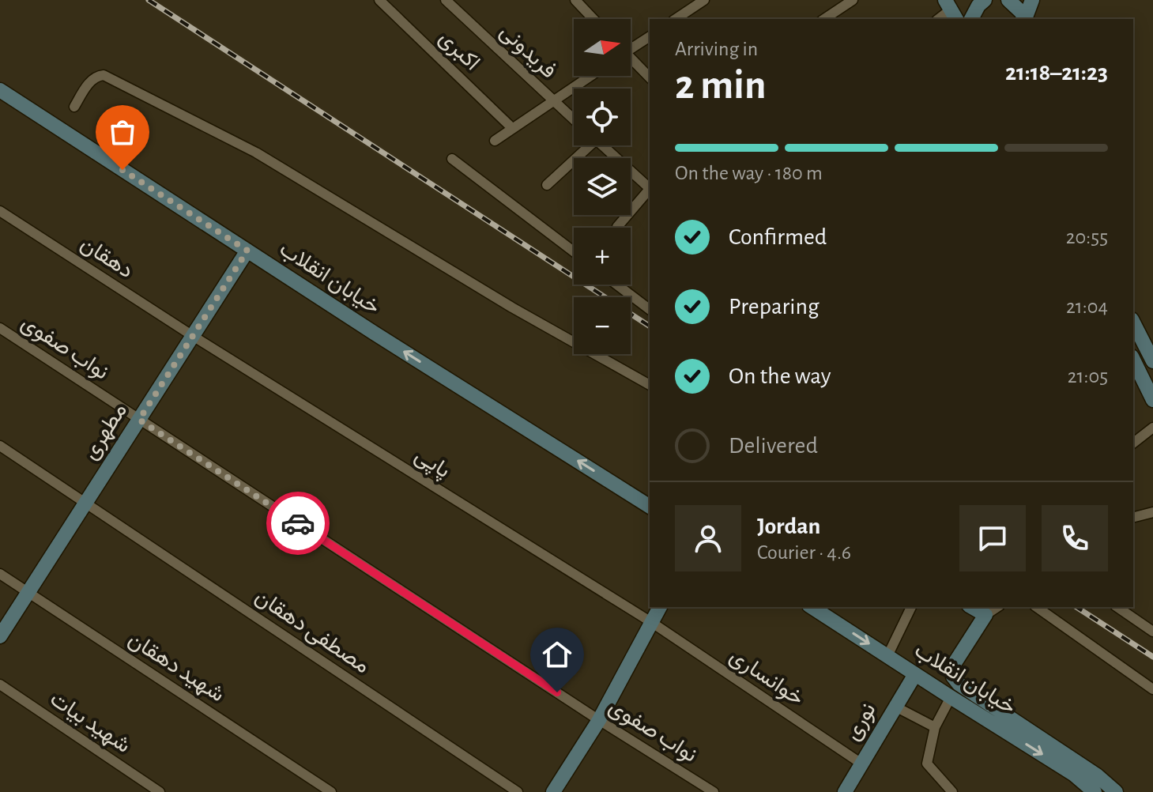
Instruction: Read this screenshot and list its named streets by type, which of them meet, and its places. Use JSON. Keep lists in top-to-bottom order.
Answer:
{
  "streets": {
    "main road": ["خیابان انقلاب", "مطهری", "نوری"],
    "street": [
      "اکبری",
      "فریدونی",
      "دهقان",
      "نواب صفوی",
      "پاپی",
      "مصطفی دهقان",
      "شهید دهقان",
      "خوانساری",
      "شهید بیات"
    ]
  },
  "crossings": [
    ["دهقان", "مطهری"],
    ["دهقان", "پاپی"],
    ["خیابان انقلاب", "مطهری"],
    ["خیابان انقلاب", "نوری"],
    ["نواب صفوی", "مطهری"],
    ["مطهری", "پاپی"],
    ["مطهری", "مصطفی دهقان"],
    ["مطهری", "شهید دهقان"],
    ["پاپی", "خوانساری"],
    ["خوانساری", "نوری"]
  ],
  "north": "right",
  "page": {
    "map_buttons": ["+", "−"],
    "heading": ["2 min", "Arriving in", "21:18–21:23"],
    "panel": ["Jordan", "Courier · 4.6"],
    "bar": "On the way · 180 m",
    "list": [
      ["Confirmed", "20:55"],
      ["Preparing", "21:04"],
      ["On the way", "21:05"],
      "Delivered"
    ]
  }
}
